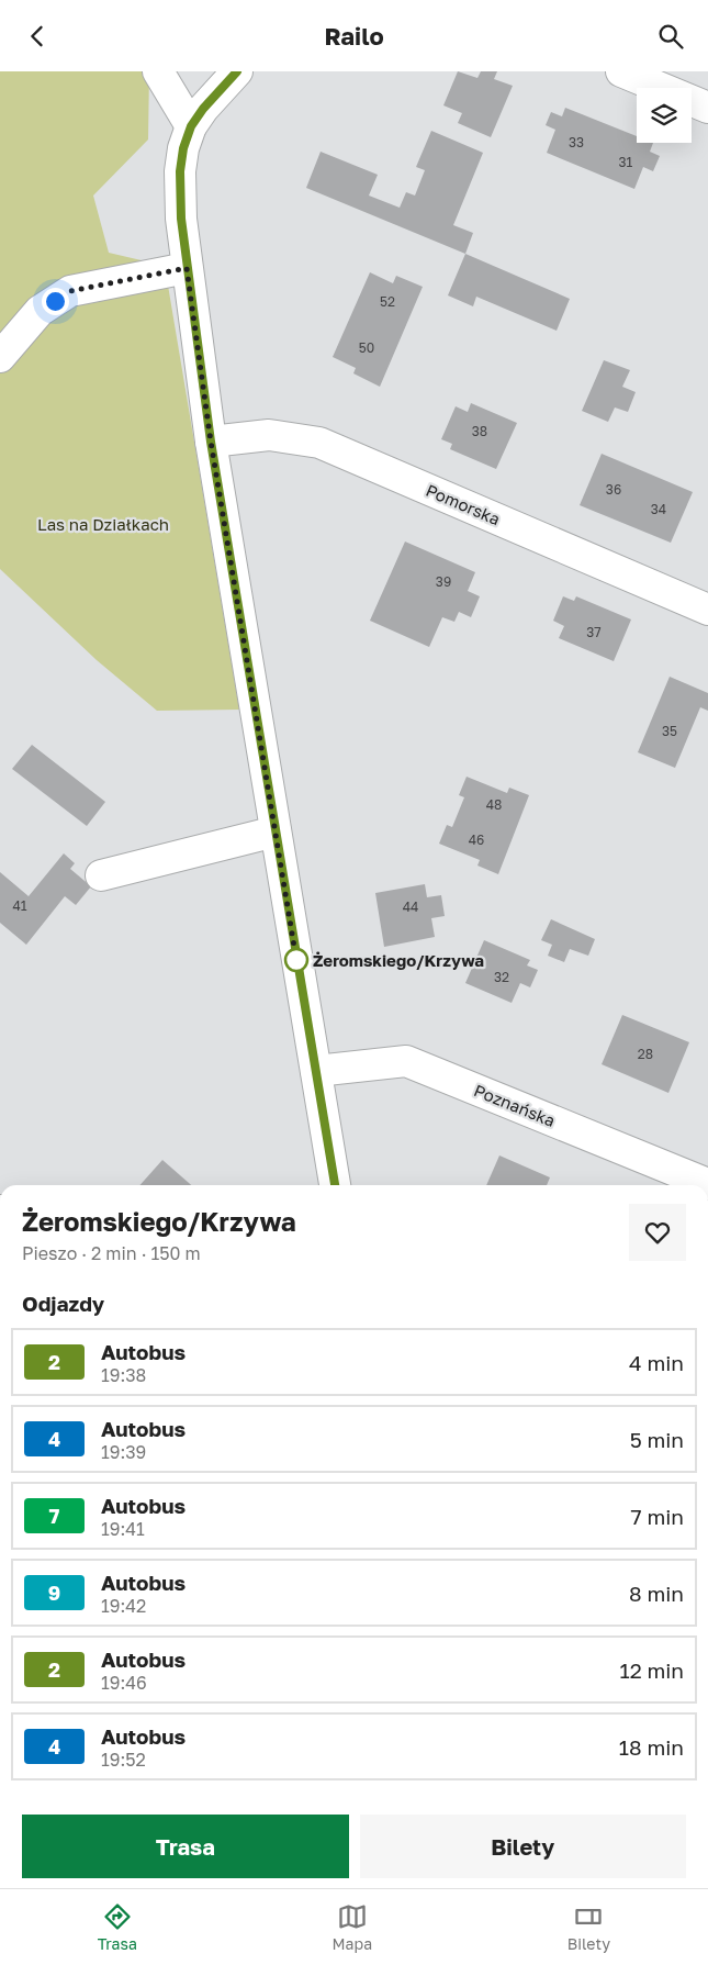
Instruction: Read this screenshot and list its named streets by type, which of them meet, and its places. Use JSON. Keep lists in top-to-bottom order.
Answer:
{
  "streets": {
    "street": ["Pomorska", "Poznańska"]
  },
  "parks": ["Las na Działkach"],
  "places": ["Żeromskiego/Krzywa"],
  "lines": ["bus line 2"],
  "house_numbers": [
    "33",
    "31",
    "52",
    "50",
    "38",
    "36",
    "34",
    "39",
    "37",
    "35",
    "48",
    "46",
    "41",
    "44",
    "32",
    "28"
  ],
  "page": {
    "header": "Railo",
    "heading": [
      ["Żeromskiego/Krzywa", "Pieszo · 2 min · 150 m"],
      "Odjazdy"
    ],
    "list": [
      {
        "mark": "2",
        "name": "Autobus",
        "note": "19:38",
        "value": "4 min"
      },
      {
        "mark": "4",
        "name": "Autobus",
        "note": "19:39",
        "value": "5 min"
      },
      {
        "mark": "7",
        "name": "Autobus",
        "note": "19:41",
        "value": "7 min"
      },
      {
        "mark": "9",
        "name": "Autobus",
        "note": "19:42",
        "value": "8 min"
      },
      {
        "mark": "2",
        "name": "Autobus",
        "note": "19:46",
        "value": "12 min"
      },
      {
        "mark": "4",
        "name": "Autobus",
        "note": "19:52",
        "value": "18 min"
      }
    ],
    "buttons": ["Trasa", "Bilety"],
    "tabs": ["Trasa", "Mapa", "Bilety"]
  }
}
